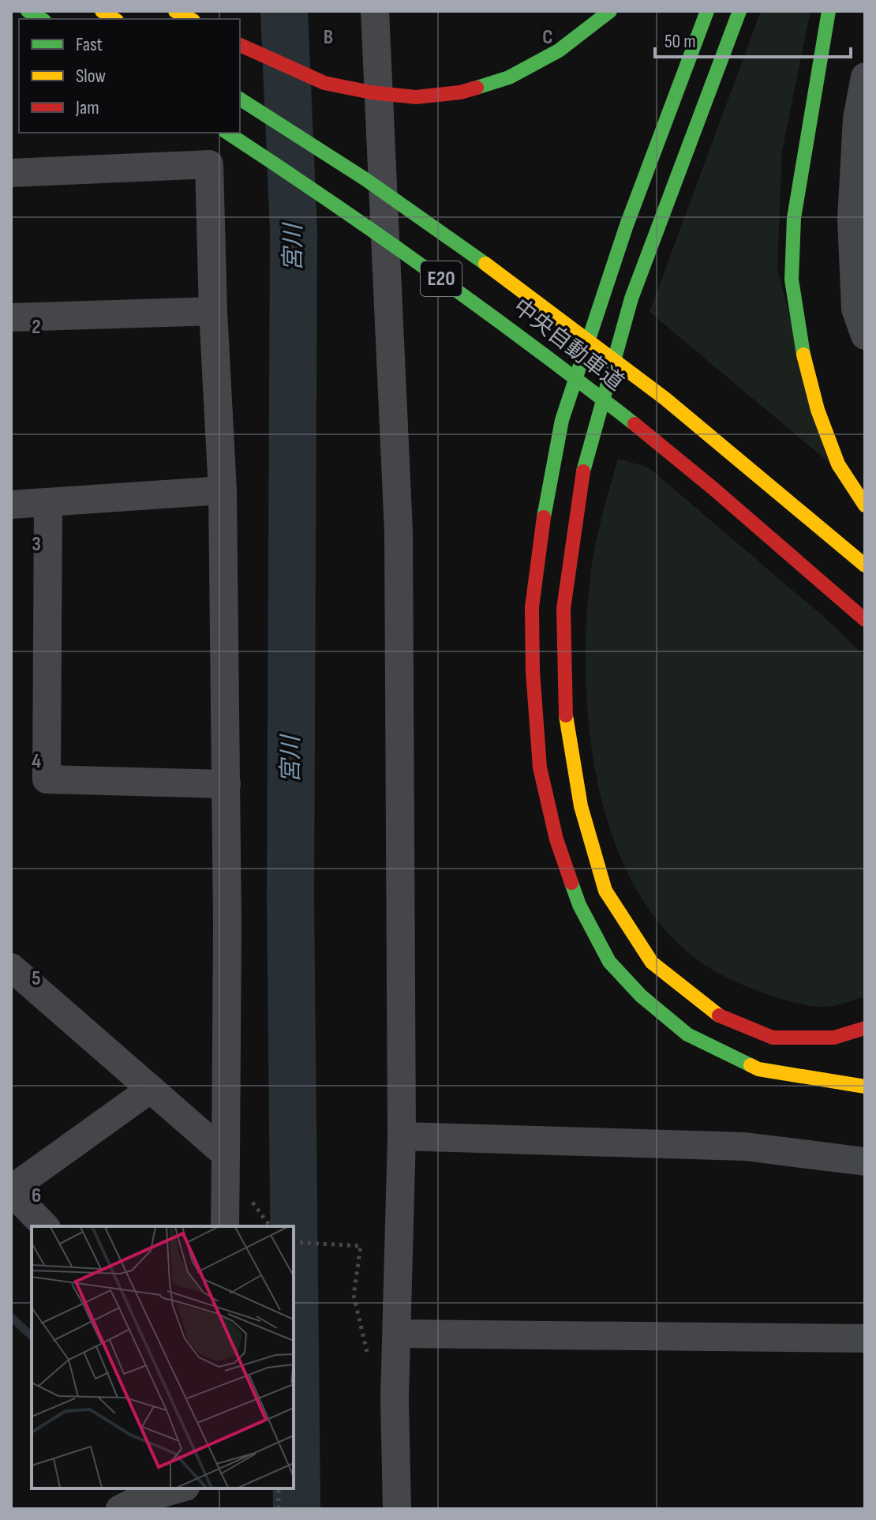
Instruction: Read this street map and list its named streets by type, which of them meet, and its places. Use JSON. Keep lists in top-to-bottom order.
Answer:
{
  "streets": {
    "highway": ["E20", "中央自動車道"]
  },
  "water": ["宮川"],
  "legend": ["Fast", "Slow", "Jam"],
  "scale_bar": "50 m",
  "grid": {
    "columns": ["B", "C"],
    "rows": [
      "2",
      "3",
      "4",
      "5",
      "6"
    ]
  }
}
